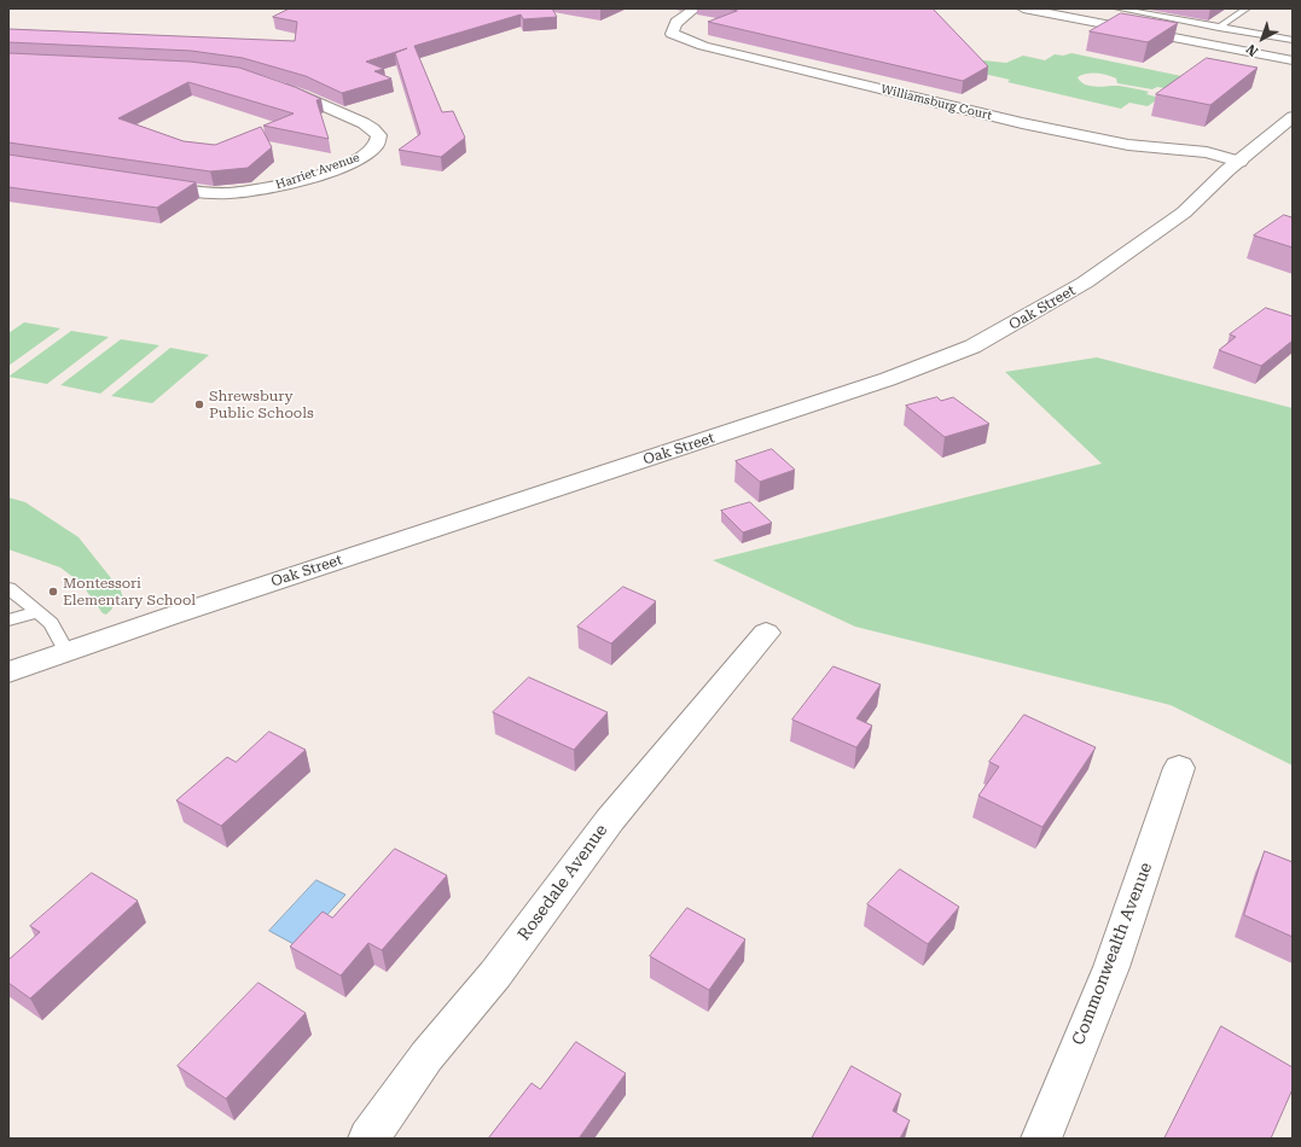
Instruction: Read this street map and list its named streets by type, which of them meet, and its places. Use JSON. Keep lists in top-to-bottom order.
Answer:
{
  "streets": {
    "street": [
      "Williamsburg Court",
      "Harriet Avenue",
      "Oak Street",
      "Rosedale Avenue",
      "Commonwealth Avenue"
    ]
  },
  "crossings": [
    ["Williamsburg Court", "Oak Street"]
  ],
  "places": ["Shrewsbury Public Schools", "Montessori Elementary School"],
  "north": "bottom left"
}
